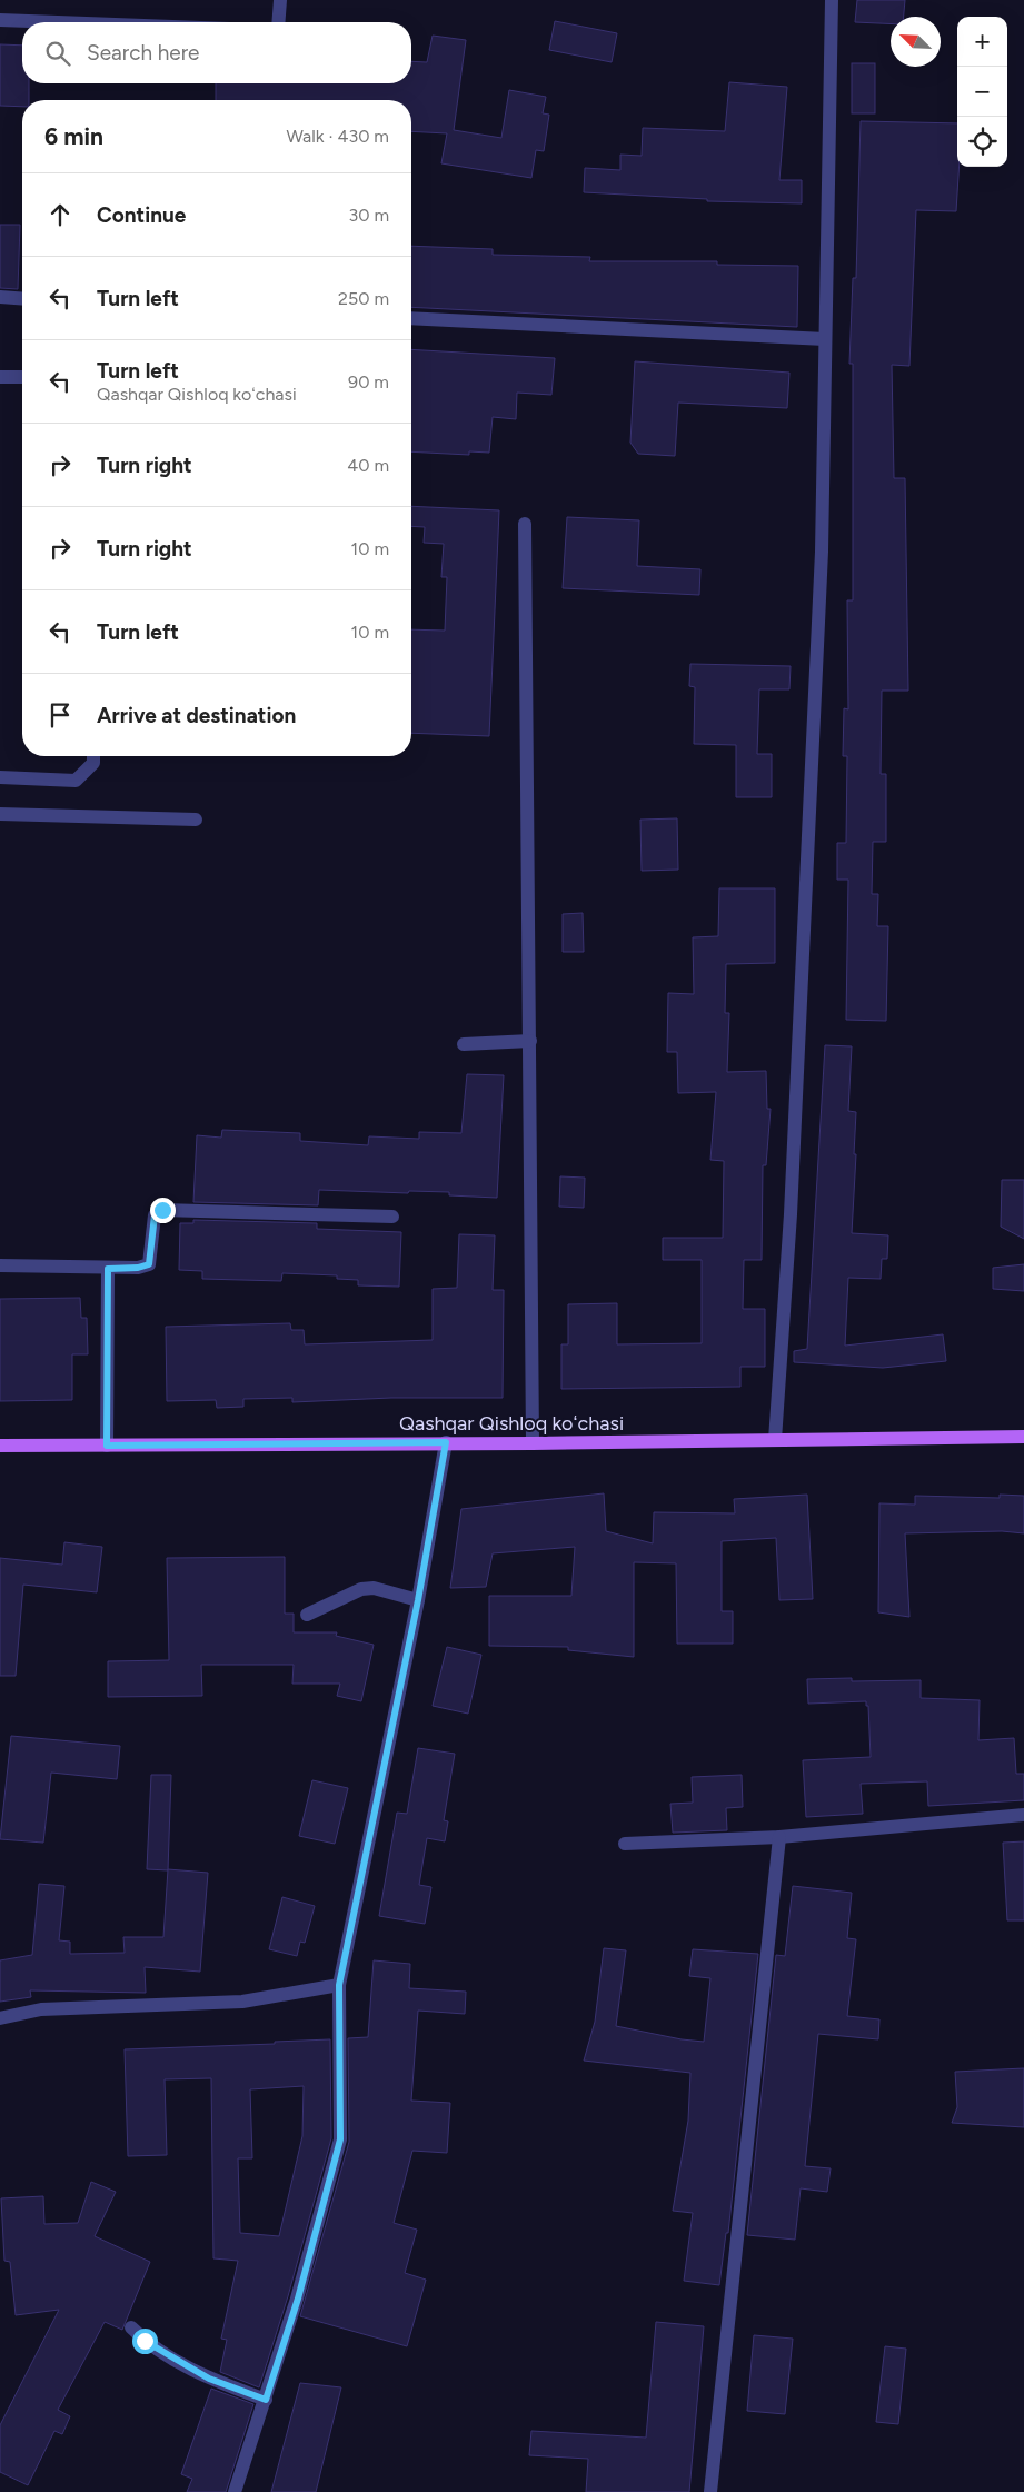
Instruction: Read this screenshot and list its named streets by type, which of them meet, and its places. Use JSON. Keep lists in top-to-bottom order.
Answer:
{
  "streets": {
    "main road": ["Qashqar Qishloq koʻchasi"]
  },
  "north": "top left",
  "page": {
    "map_buttons": ["+", "−"],
    "search": "Search here",
    "heading": ["6 min", "Walk · 430 m"],
    "list": [
      ["Continue", "30 m"],
      ["Turn left", "250 m"],
      ["Turn left", "Qashqar Qishloq koʻchasi", "90 m"],
      ["Turn right", "40 m"],
      ["Turn right", "10 m"],
      ["Turn left", "10 m"],
      "Arrive at destination"
    ]
  }
}
